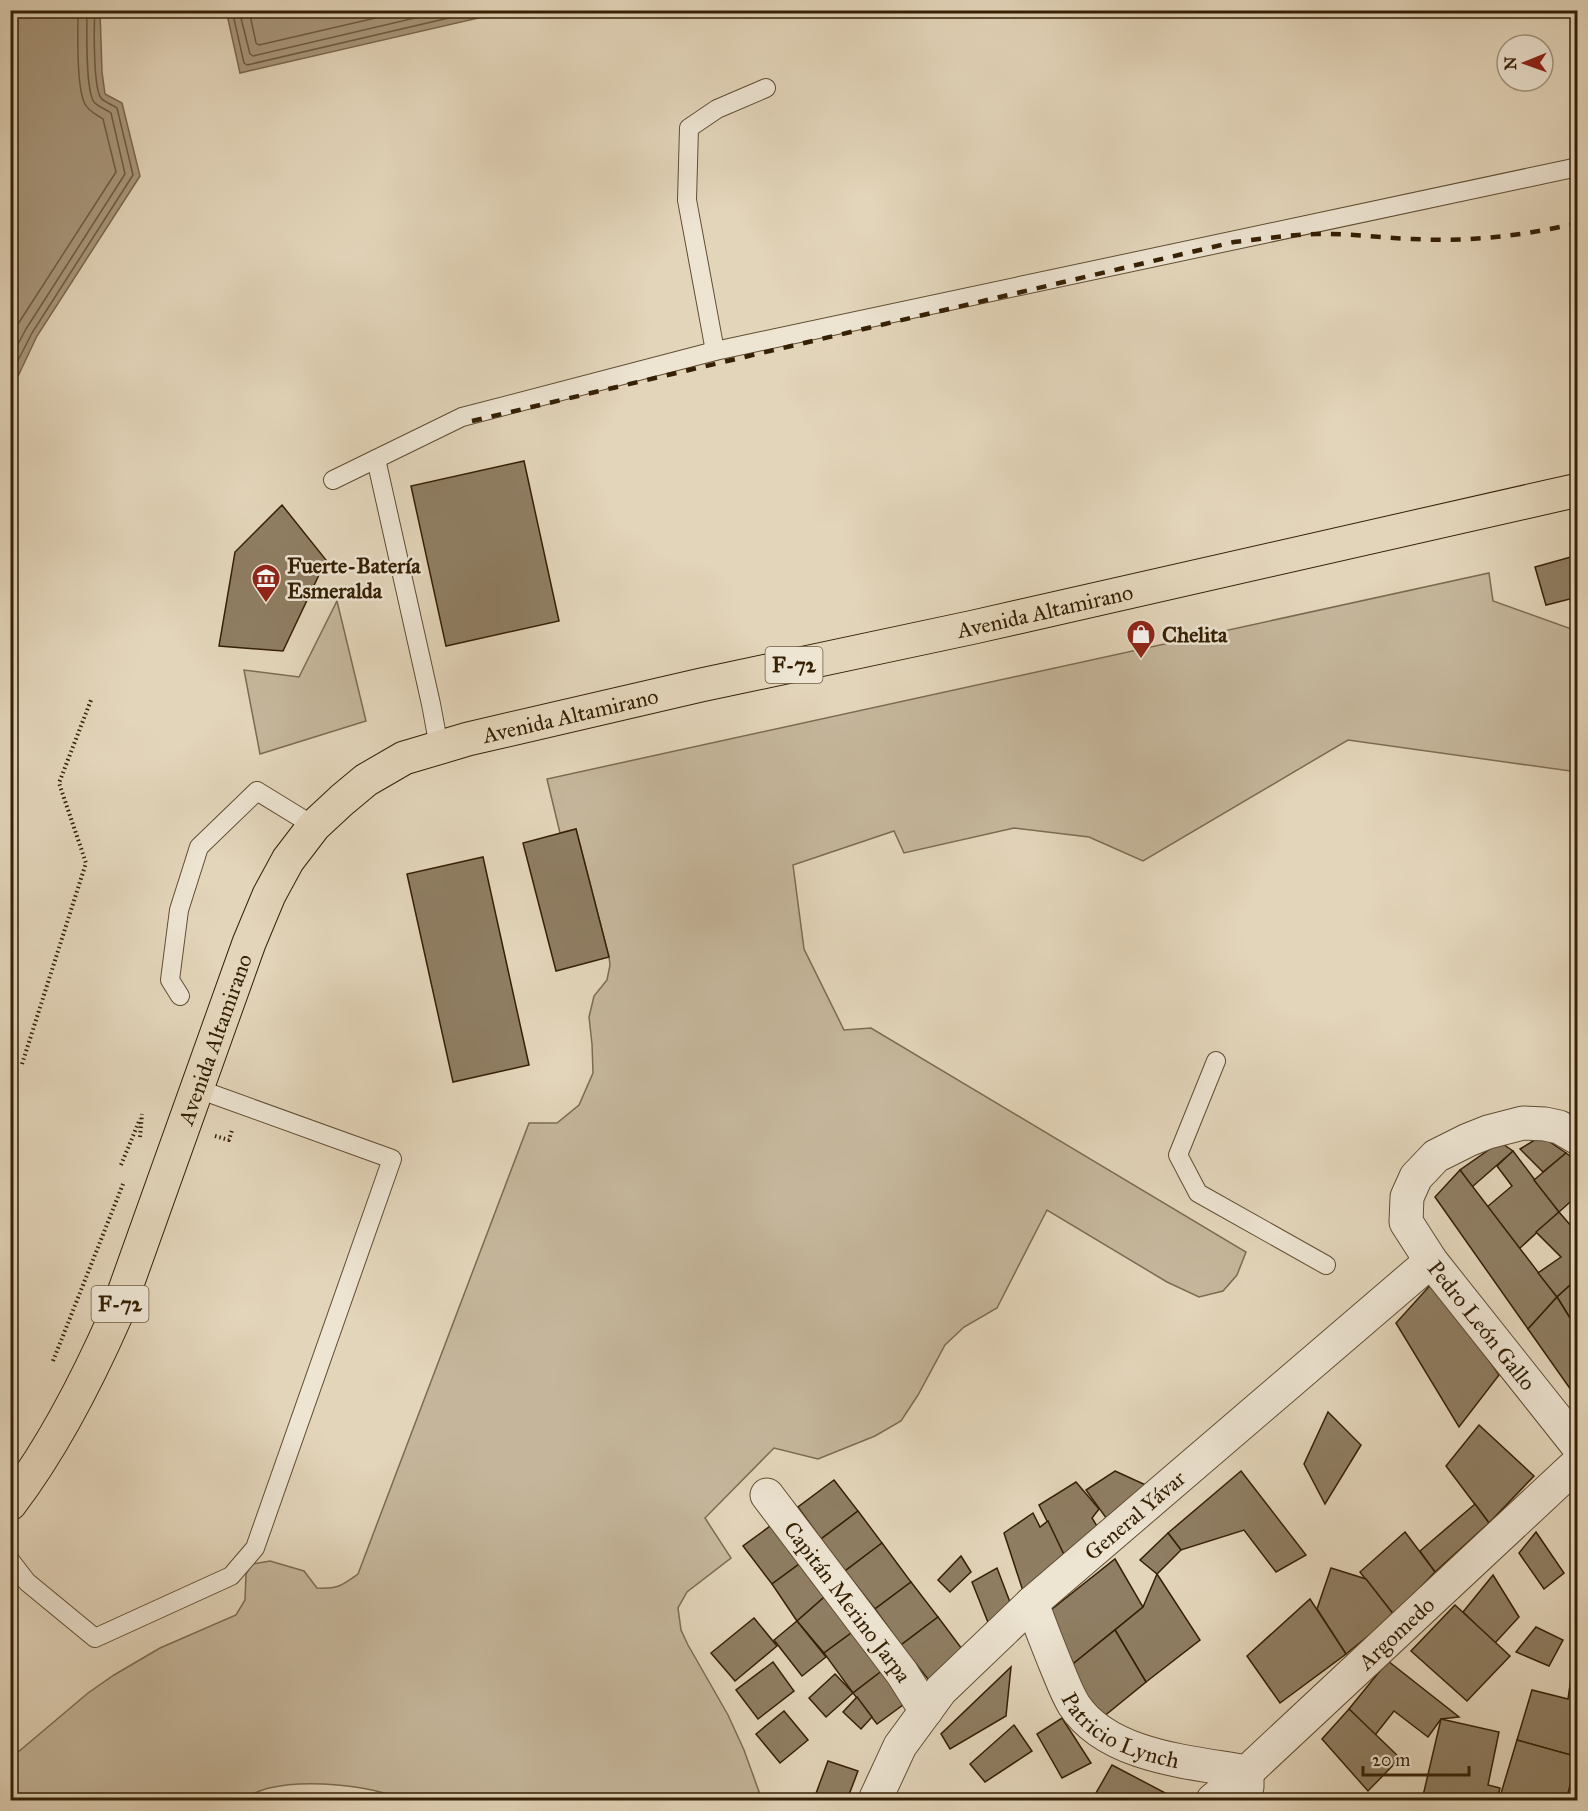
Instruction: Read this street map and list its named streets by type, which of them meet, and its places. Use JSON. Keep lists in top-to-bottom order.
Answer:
{
  "streets": {
    "main road": ["Avenida Altamirano", "F-72"],
    "street": [
      "Pedro León Gallo",
      "General Yávar",
      "Capitán Merino Jarpa",
      "Argomedo",
      "Patricio Lynch"
    ]
  },
  "crossings": [
    ["Pedro León Gallo", "General Yávar"],
    ["General Yávar", "Capitán Merino Jarpa"],
    ["General Yávar", "Patricio Lynch"],
    ["Argomedo", "Patricio Lynch"]
  ],
  "places": {
    "museum": ["Fuerte-Batería Esmeralda"],
    "shop": ["Chelita"]
  },
  "scale_bar": "20 m",
  "north": "left"
}
